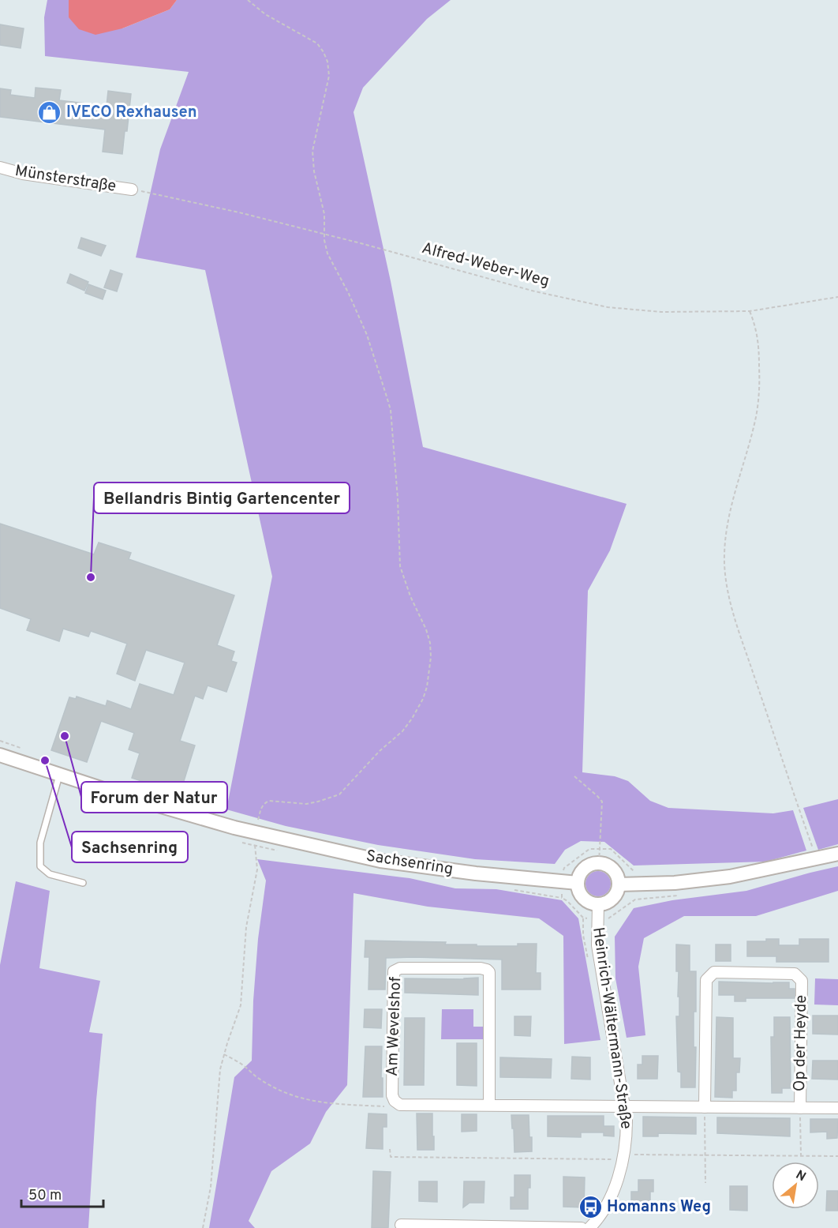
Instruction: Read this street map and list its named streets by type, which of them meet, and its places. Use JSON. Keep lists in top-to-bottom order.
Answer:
{
  "streets": {
    "street": [
      "Münsterstraße",
      "Sachsenring",
      "Am Wevelshof",
      "Heinrich-Wältermann-Straße",
      "Op der Heyde"
    ],
    "path": ["Alfred-Weber-Weg"]
  },
  "crossings": [
    ["Münsterstraße", "Alfred-Weber-Weg"],
    ["Sachsenring", "Heinrich-Wältermann-Straße"],
    ["Am Wevelshof", "Heinrich-Wältermann-Straße"],
    ["Am Wevelshof", "Op der Heyde"],
    ["Heinrich-Wältermann-Straße", "Op der Heyde"]
  ],
  "places": {
    "shop": ["IVECO Rexhausen"],
    "other": ["Bellandris Bintig Gartencenter", "Forum der Natur", "Sachsenring"],
    "bus stop": ["Homanns Weg"]
  },
  "scale_bar": "50 m",
  "north": "top right"
}
